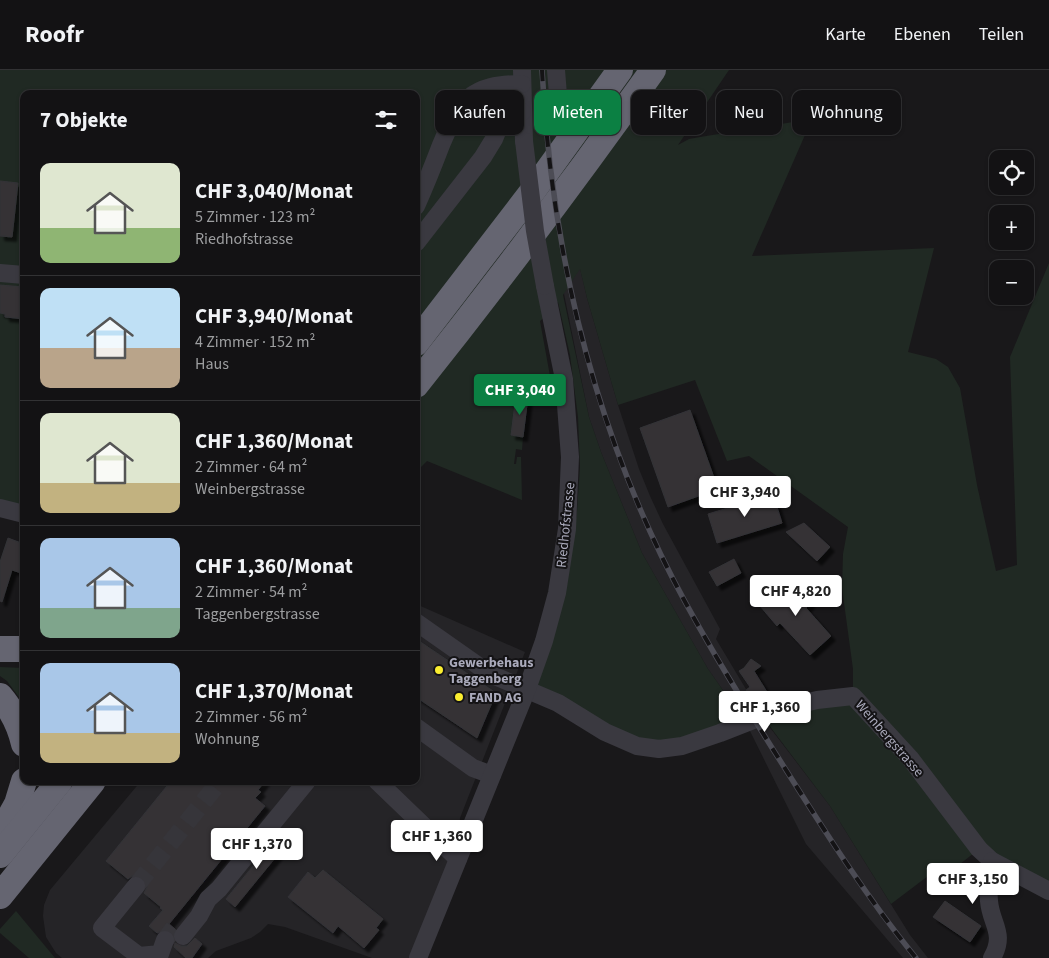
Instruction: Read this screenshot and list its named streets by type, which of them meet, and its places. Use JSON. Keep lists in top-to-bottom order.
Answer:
{
  "streets": {
    "street": ["Riedhofstrasse", "Weinbergstrasse"]
  },
  "crossings": [
    ["Riedhofstrasse", "Weinbergstrasse"]
  ],
  "places": ["Gewerbehaus Taggenberg", "FAND AG"],
  "page": {
    "header": "Roofr",
    "nav": ["Karte", "Ebenen", "Teilen"],
    "chip": [
      "Kaufen",
      "Mieten",
      "Filter",
      "Neu",
      "Wohnung"
    ],
    "heading": "7 Objekte",
    "map_buttons": ["+", "−"],
    "list": [
      {
        "name": "CHF 3,040/Monat",
        "note": "5 Zimmer · 123 m² · Riedhofstrasse"
      },
      {
        "name": "CHF 3,940/Monat",
        "note": "4 Zimmer · 152 m² · Haus"
      },
      {
        "name": "CHF 1,360/Monat",
        "note": "2 Zimmer · 64 m² · Weinbergstrasse"
      },
      {
        "name": "CHF 1,360/Monat",
        "note": "2 Zimmer · 54 m² · Taggenbergstrasse"
      },
      {
        "name": "CHF 1,370/Monat",
        "note": "2 Zimmer · 56 m² · Wohnung"
      }
    ],
    "price": [
      "CHF 3,040",
      "CHF 3,940",
      "CHF 4,820",
      "CHF 1,360",
      "CHF 1,360",
      "CHF 1,370",
      "CHF 3,150"
    ]
  }
}
